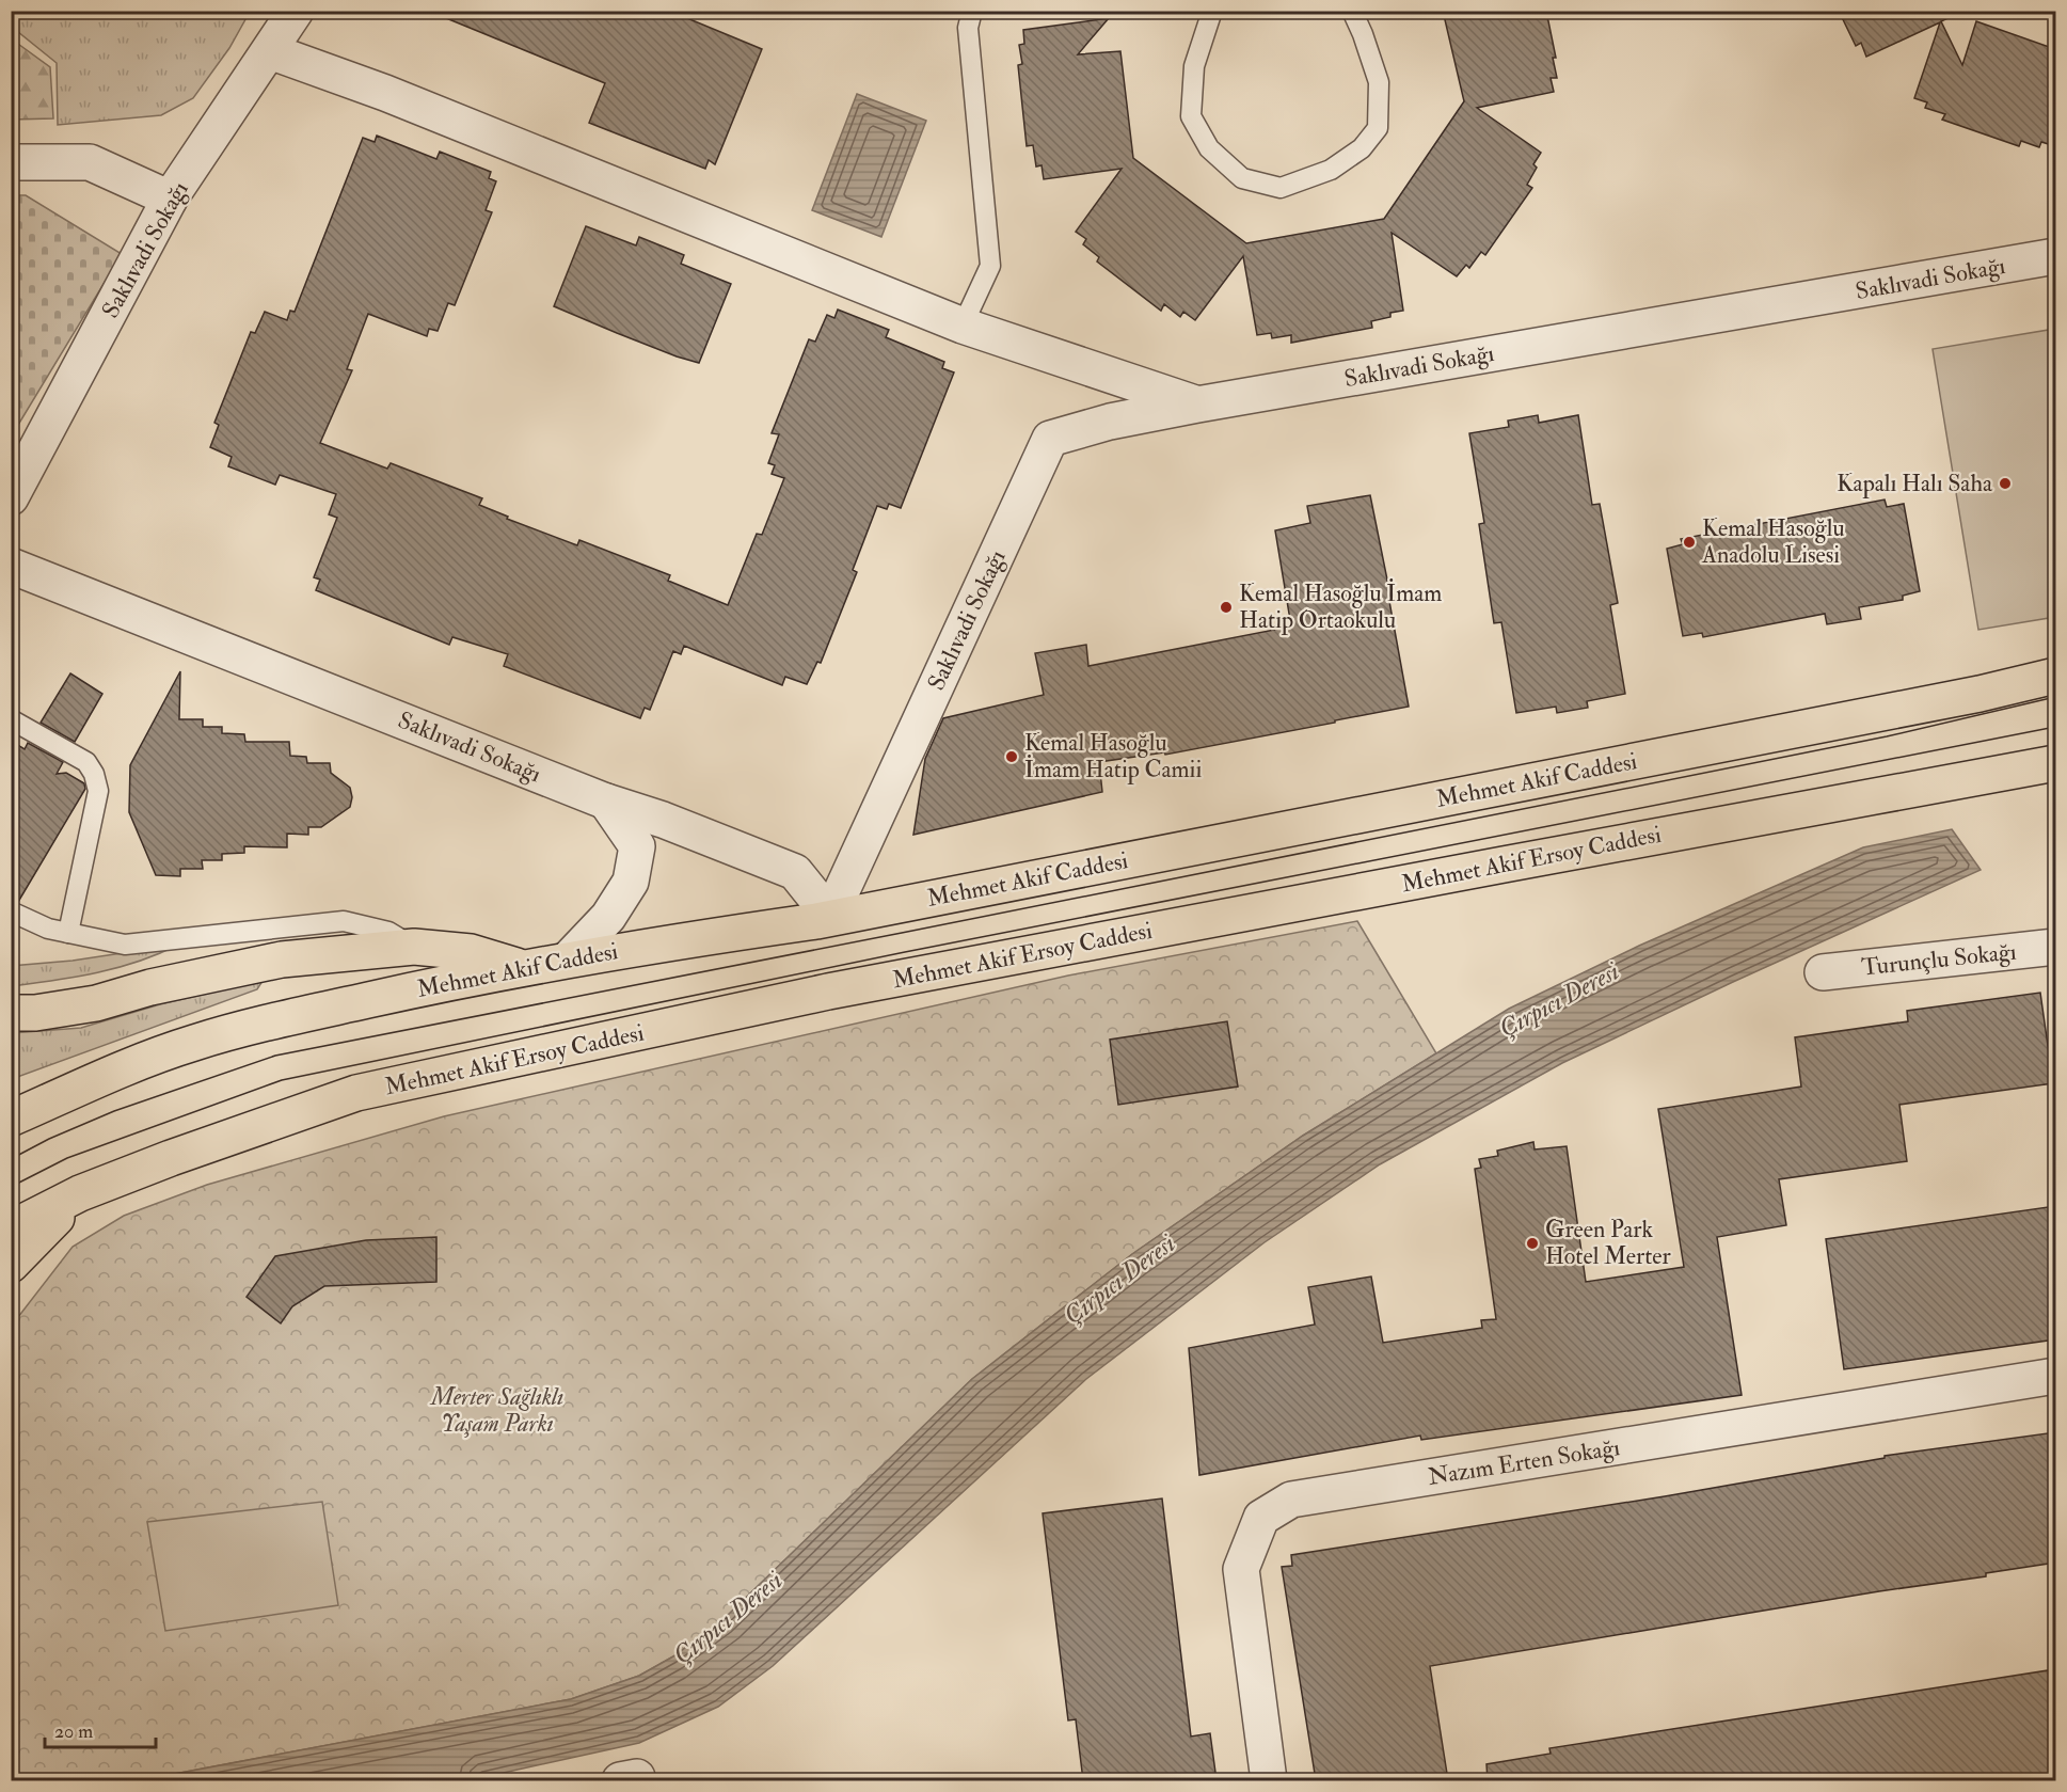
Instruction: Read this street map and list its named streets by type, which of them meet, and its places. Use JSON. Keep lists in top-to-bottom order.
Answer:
{
  "streets": {
    "main road": ["Mehmet Akif Caddesi", "Mehmet Akif Ersoy Caddesi"],
    "street": ["Saklıvadi Sokağı", "Turunçlu Sokağı", "Nazım Erten Sokağı"]
  },
  "water": ["Çırpıcı Deresi"],
  "parks": ["Merter Sağlıklı Yaşam Parkı"],
  "places": [
    "Kapalı Halı Saha",
    "Kemal Hasoğlu Anadolu Lisesi",
    "Kemal Hasoğlu İmam Hatip Ortaokulu",
    "Kemal Hasoğlu İmam Hatip Camii",
    "Green Park Hotel Merter"
  ],
  "scale_bar": "20 m"
}
